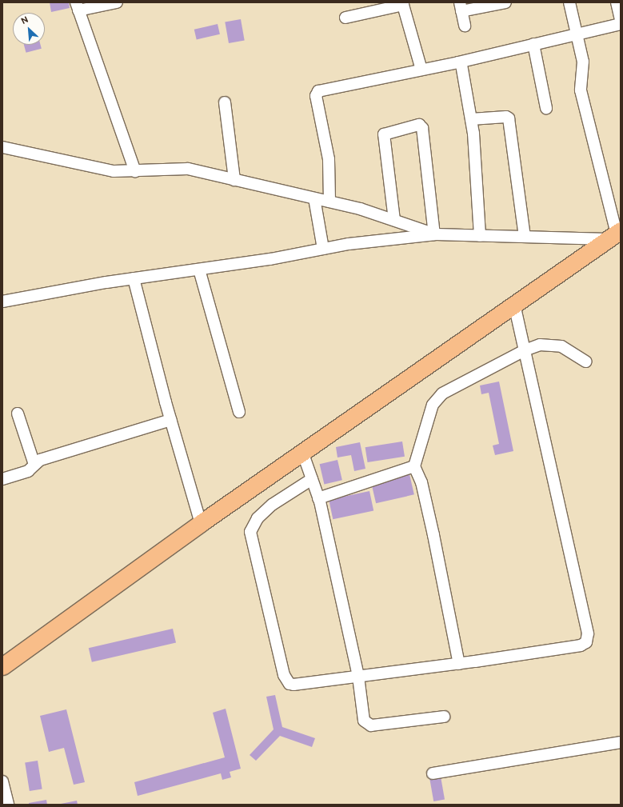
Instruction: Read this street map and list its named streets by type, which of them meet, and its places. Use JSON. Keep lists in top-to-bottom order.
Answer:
{
  "north": "top left"
}
